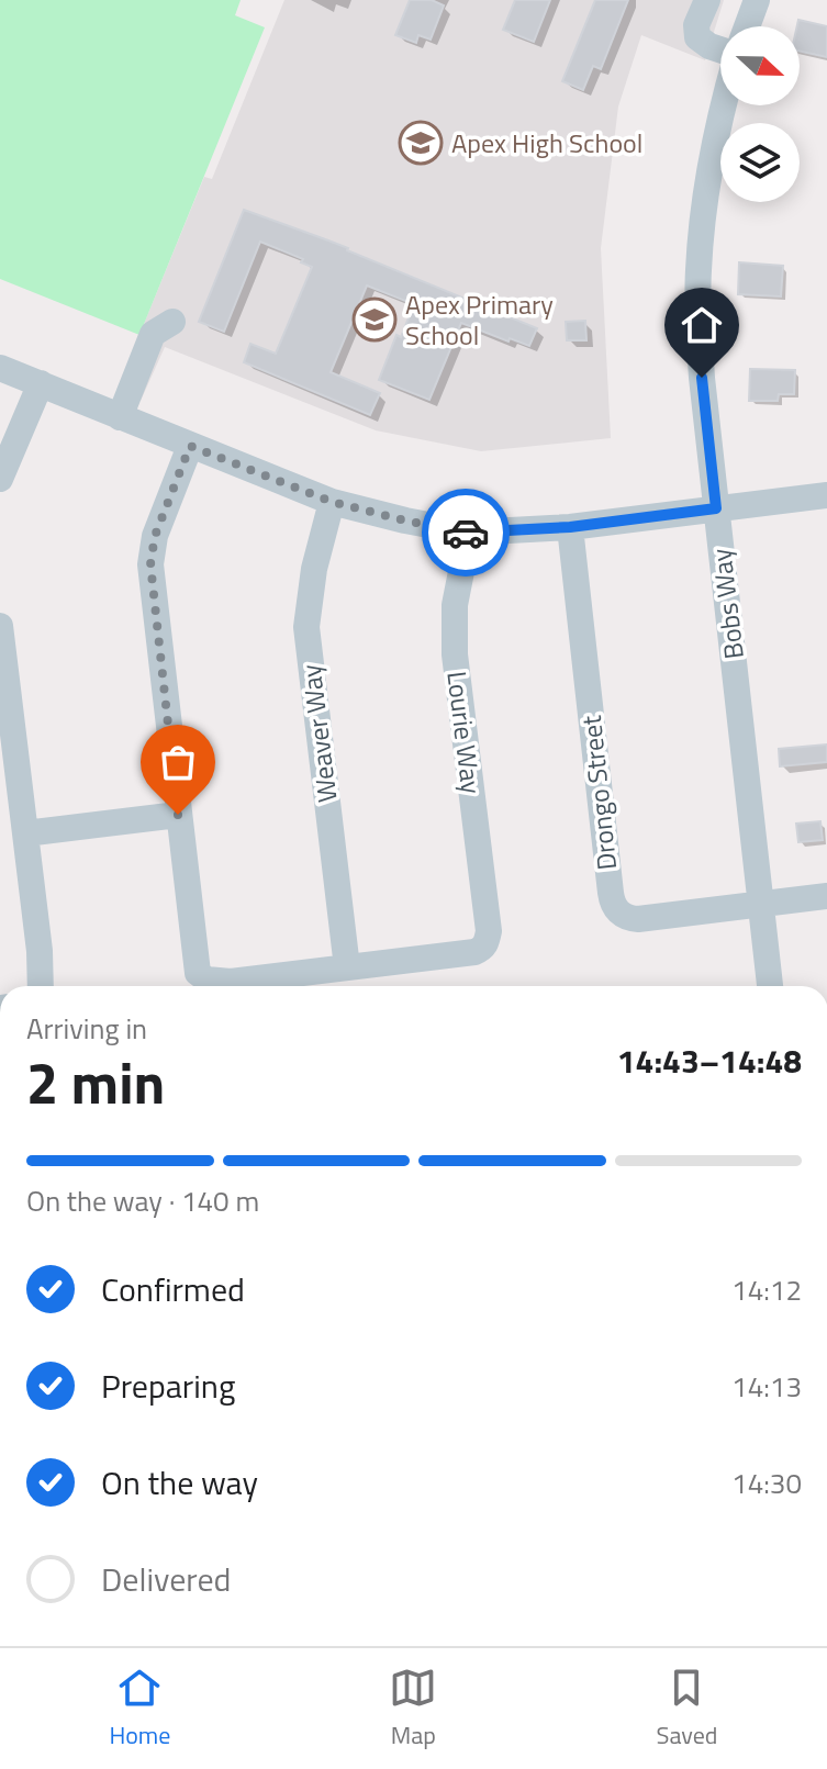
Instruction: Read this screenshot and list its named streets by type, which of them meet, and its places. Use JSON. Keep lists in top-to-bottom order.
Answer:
{
  "streets": {
    "street": [
      "Bobs Way",
      "Lourie Way",
      "Weaver Way",
      "Drongo Street"
    ]
  },
  "crossings": [
    ["Bobs Way", "Drongo Street"],
    ["Lourie Way", "Weaver Way"]
  ],
  "places": {
    "school or university": ["Apex High School", "Apex Primary School"]
  },
  "north": "right",
  "page": {
    "heading": ["2 min", "Arriving in", "14:43–14:48"],
    "bar": "On the way · 140 m",
    "list": [
      ["Confirmed", "14:12"],
      ["Preparing", "14:13"],
      ["On the way", "14:30"],
      "Delivered"
    ],
    "tabs": ["Home", "Map", "Saved"]
  }
}
